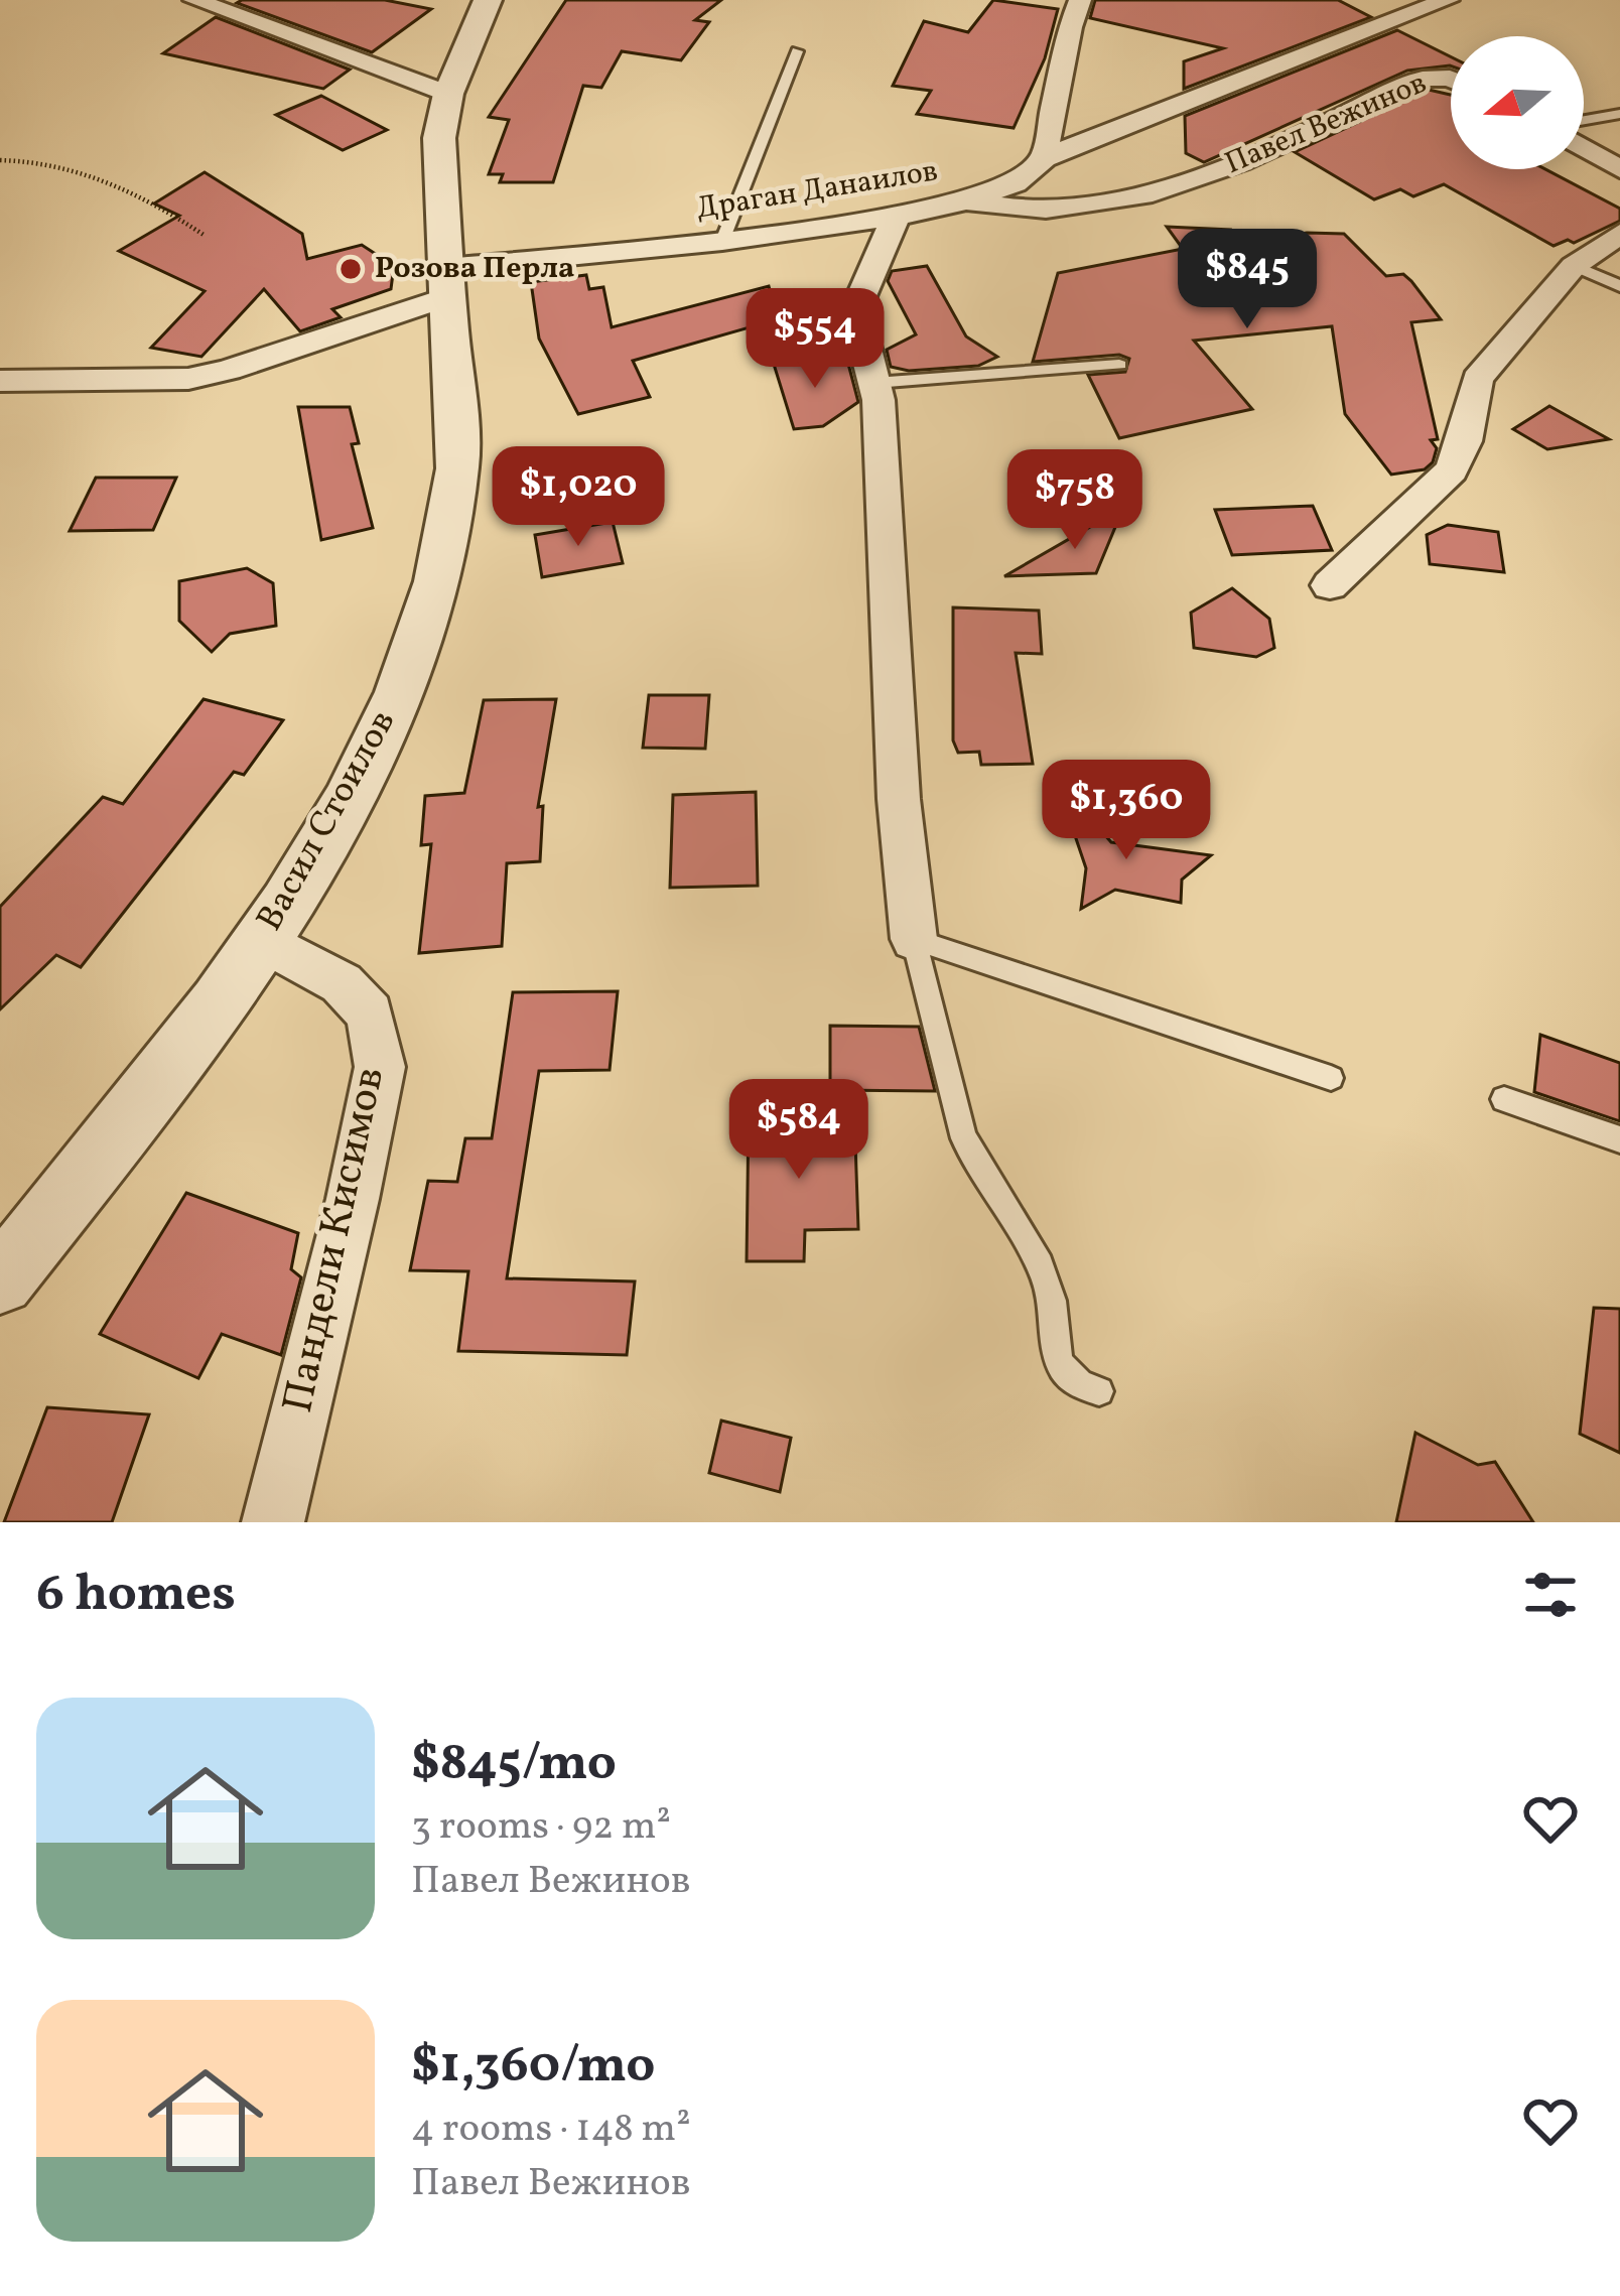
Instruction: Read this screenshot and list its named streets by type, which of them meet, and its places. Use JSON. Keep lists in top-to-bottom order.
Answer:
{
  "streets": {
    "street": [
      "Павел Вежинов",
      "Драган Данаилов",
      "Васил Стоилов",
      "Пандели Кисимов"
    ]
  },
  "crossings": [
    ["Павел Вежинов", "Драган Данаилов"],
    ["Драган Данаилов", "Васил Стоилов"],
    ["Васил Стоилов", "Пандели Кисимов"]
  ],
  "places": ["Розова Перла"],
  "north": "left",
  "page": {
    "price": [
      "$845",
      "$554",
      "$1,020",
      "$758",
      "$1,360",
      "$584"
    ],
    "heading": "6 homes",
    "list": [
      {
        "name": "$845/mo",
        "note": "3 rooms · 92 m² · Павел Вежинов"
      },
      {
        "name": "$1,360/mo",
        "note": "4 rooms · 148 m² · Павел Вежинов"
      }
    ]
  }
}
